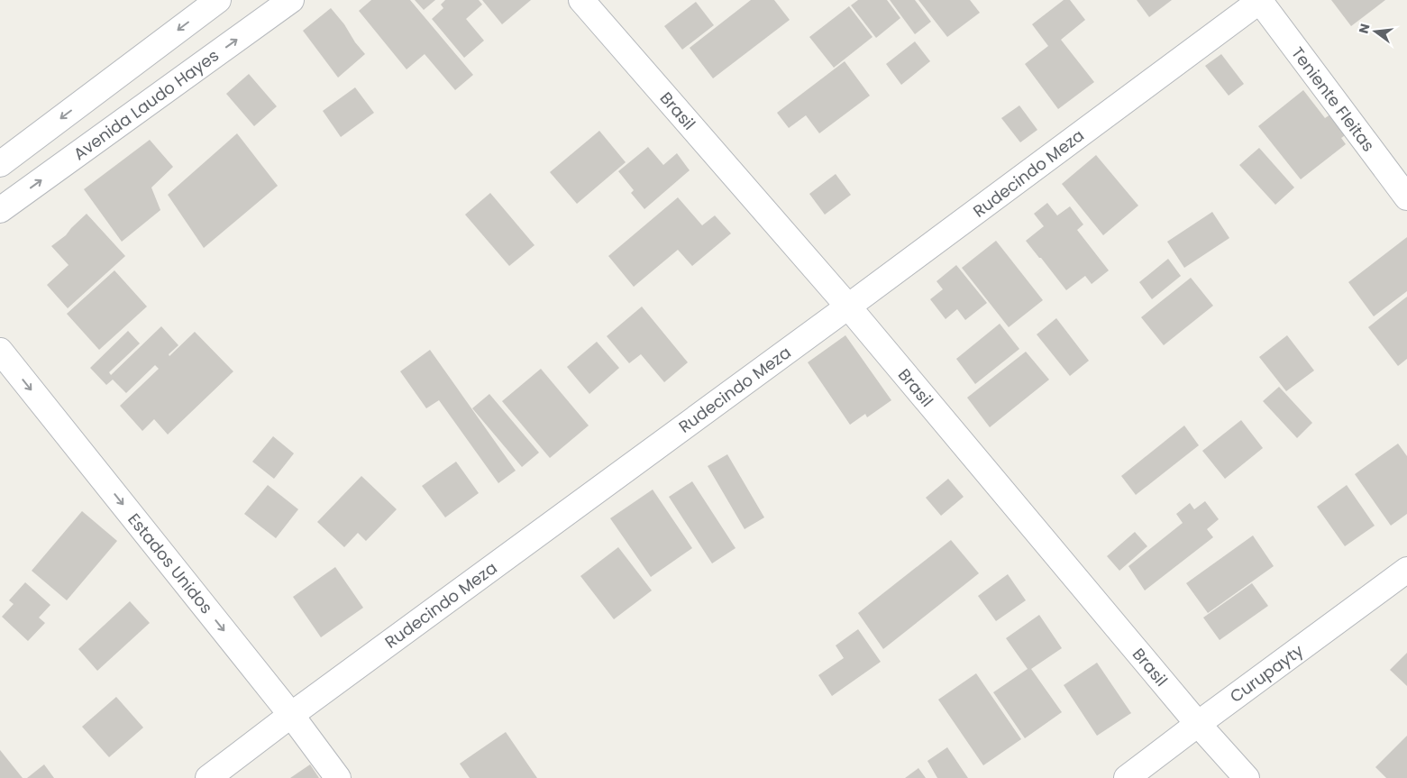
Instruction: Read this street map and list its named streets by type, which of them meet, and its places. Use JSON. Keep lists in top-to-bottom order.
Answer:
{
  "streets": {
    "street": [
      "Teniente Fleitas",
      "Avenida Laudo Hayes",
      "Brasil",
      "Rudecindo Meza",
      "Estados Unidos",
      "Curupayty"
    ]
  },
  "crossings": [
    ["Teniente Fleitas", "Rudecindo Meza"],
    ["Brasil", "Rudecindo Meza"],
    ["Brasil", "Curupayty"],
    ["Rudecindo Meza", "Estados Unidos"]
  ],
  "one_way": ["Estados Unidos"],
  "north": "left"
}
